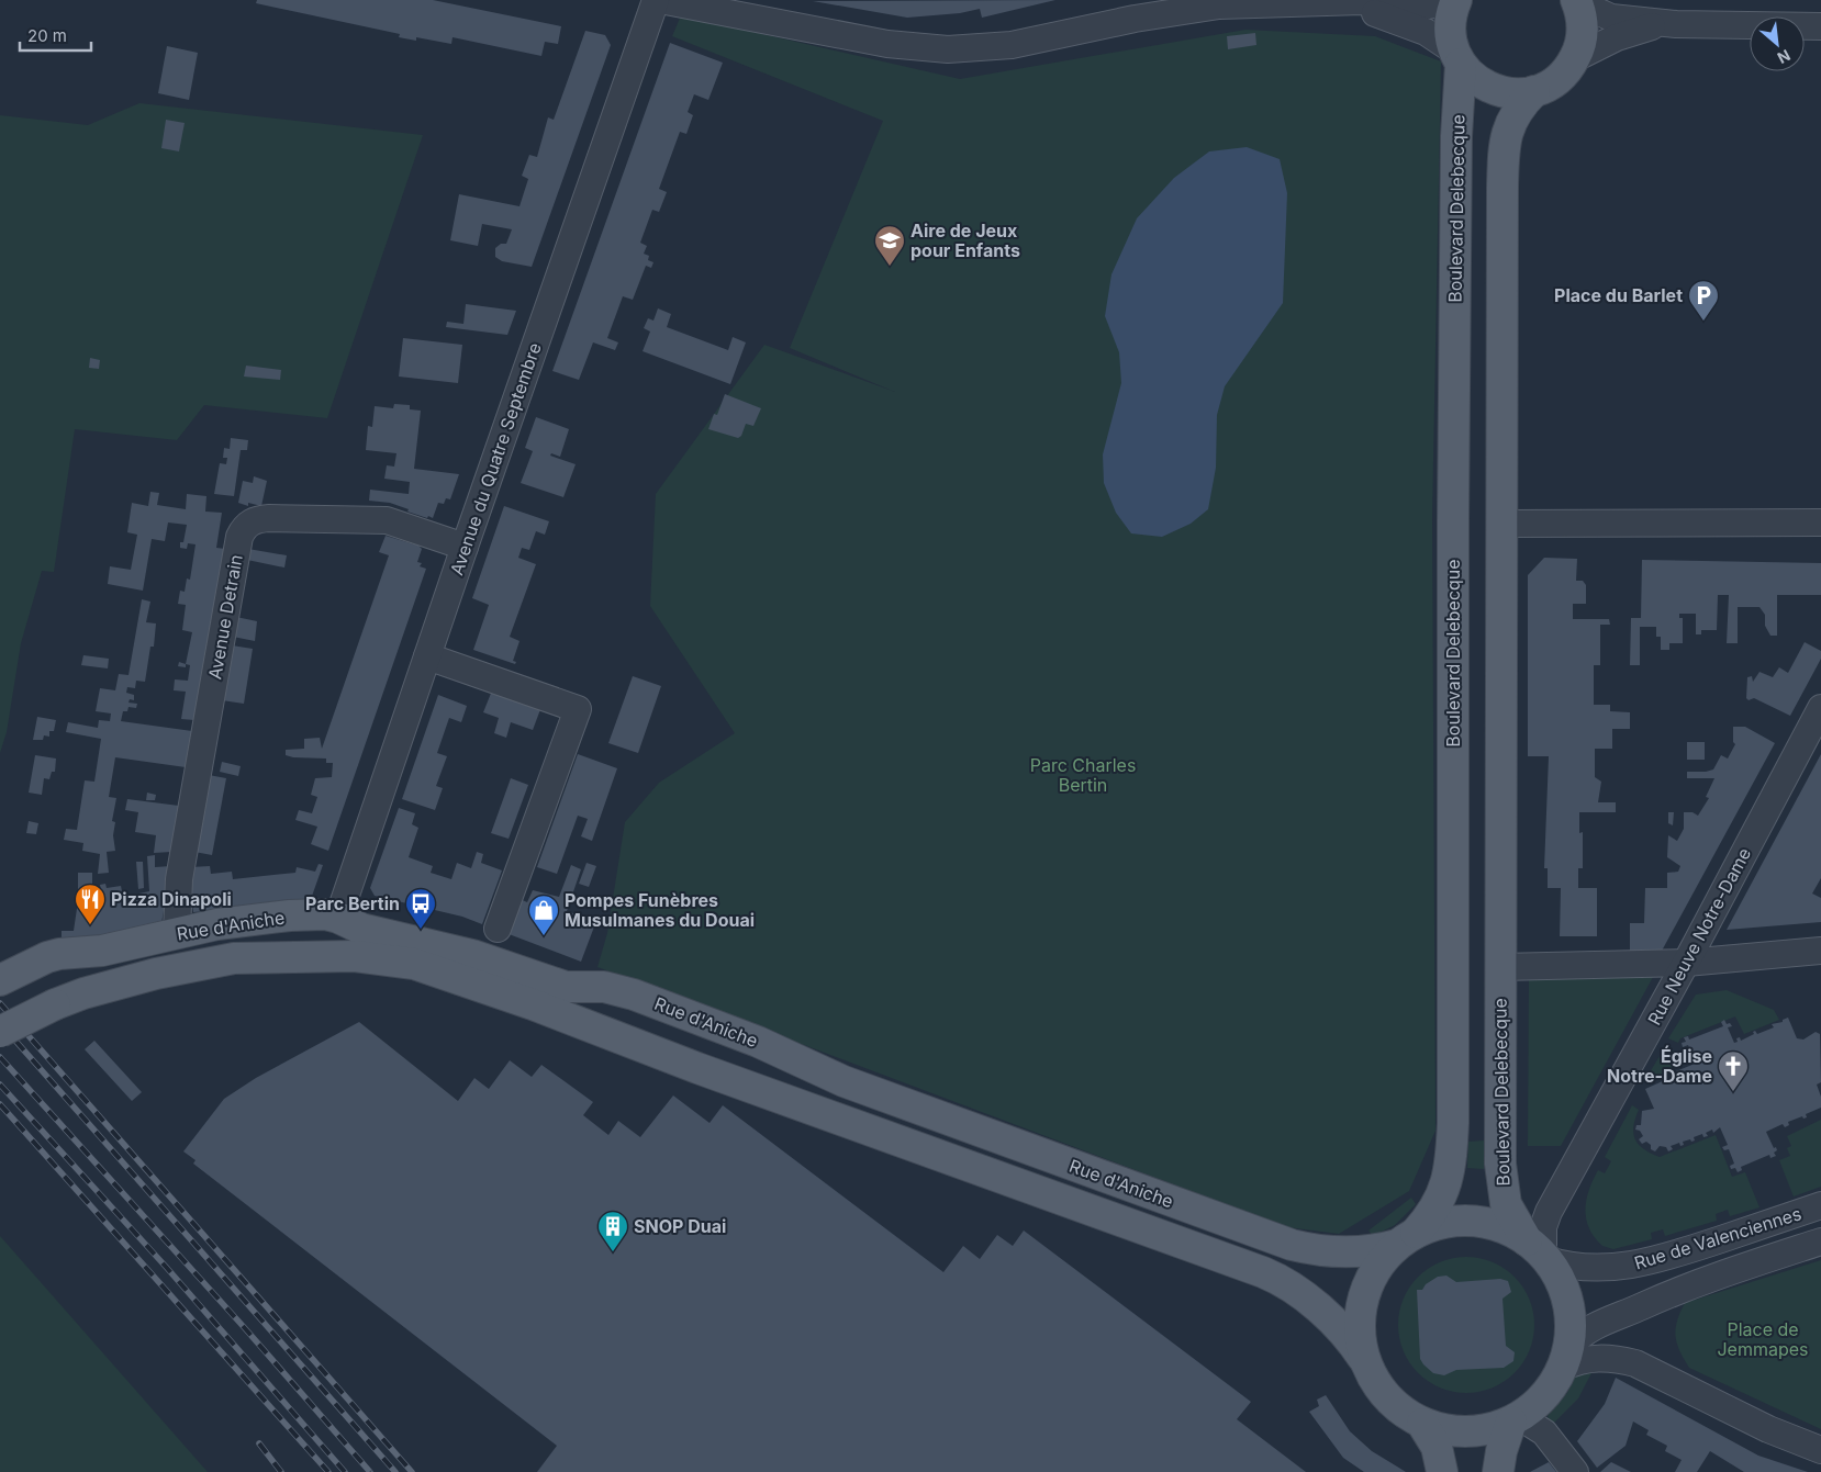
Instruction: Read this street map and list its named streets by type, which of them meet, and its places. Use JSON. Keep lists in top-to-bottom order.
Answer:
{
  "streets": {
    "main road": ["Boulevard Delebecque", "Rue d'Aniche"],
    "street": [
      "Avenue du Quatre Septembre",
      "Avenue Detrain",
      "Rue Neuve Notre-Dame",
      "Rue de Valenciennes"
    ]
  },
  "crossings": [
    ["Boulevard Delebecque", "Rue d'Aniche"],
    ["Boulevard Delebecque", "Rue Neuve Notre-Dame"],
    ["Boulevard Delebecque", "Rue de Valenciennes"],
    ["Avenue du Quatre Septembre", "Avenue Detrain"],
    ["Avenue du Quatre Septembre", "Rue d'Aniche"],
    ["Avenue Detrain", "Rue d'Aniche"],
    ["Rue Neuve Notre-Dame", "Rue de Valenciennes"]
  ],
  "parks": ["Parc Charles Bertin", "Place de Jemmapes"],
  "places": {
    "school or university": ["Aire de Jeux pour Enfants"],
    "parking": ["Place du Barlet"],
    "restaurant": ["Pizza Dinapoli"],
    "bus stop": ["Parc Bertin"],
    "shop": ["Pompes Funèbres Musulmanes du Douai"],
    "church": ["Église Notre-Dame"],
    "building": ["SNOP Duai"]
  },
  "scale_bar": "20 m",
  "north": "bottom right"
}
